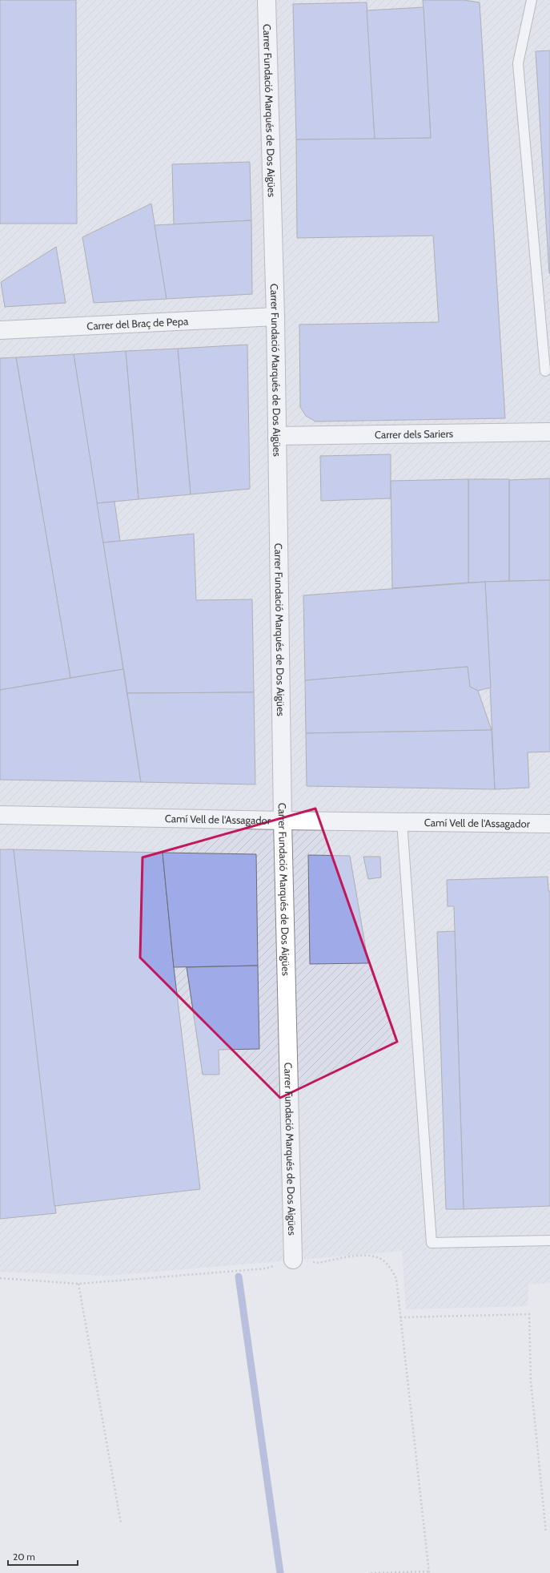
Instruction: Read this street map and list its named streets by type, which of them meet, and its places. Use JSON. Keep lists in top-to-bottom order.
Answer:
{
  "streets": {
    "street": [
      "Carrer Fundació Marqués de Dos Aigües",
      "Carrer del Braç de Pepa",
      "Carrer dels Sariers",
      "Camí Vell de l'Assagador"
    ]
  },
  "crossings": [
    ["Carrer Fundació Marqués de Dos Aigües", "Carrer del Braç de Pepa"],
    ["Carrer Fundació Marqués de Dos Aigües", "Carrer dels Sariers"],
    ["Carrer Fundació Marqués de Dos Aigües", "Camí Vell de l'Assagador"]
  ],
  "scale_bar": "20 m"
}
